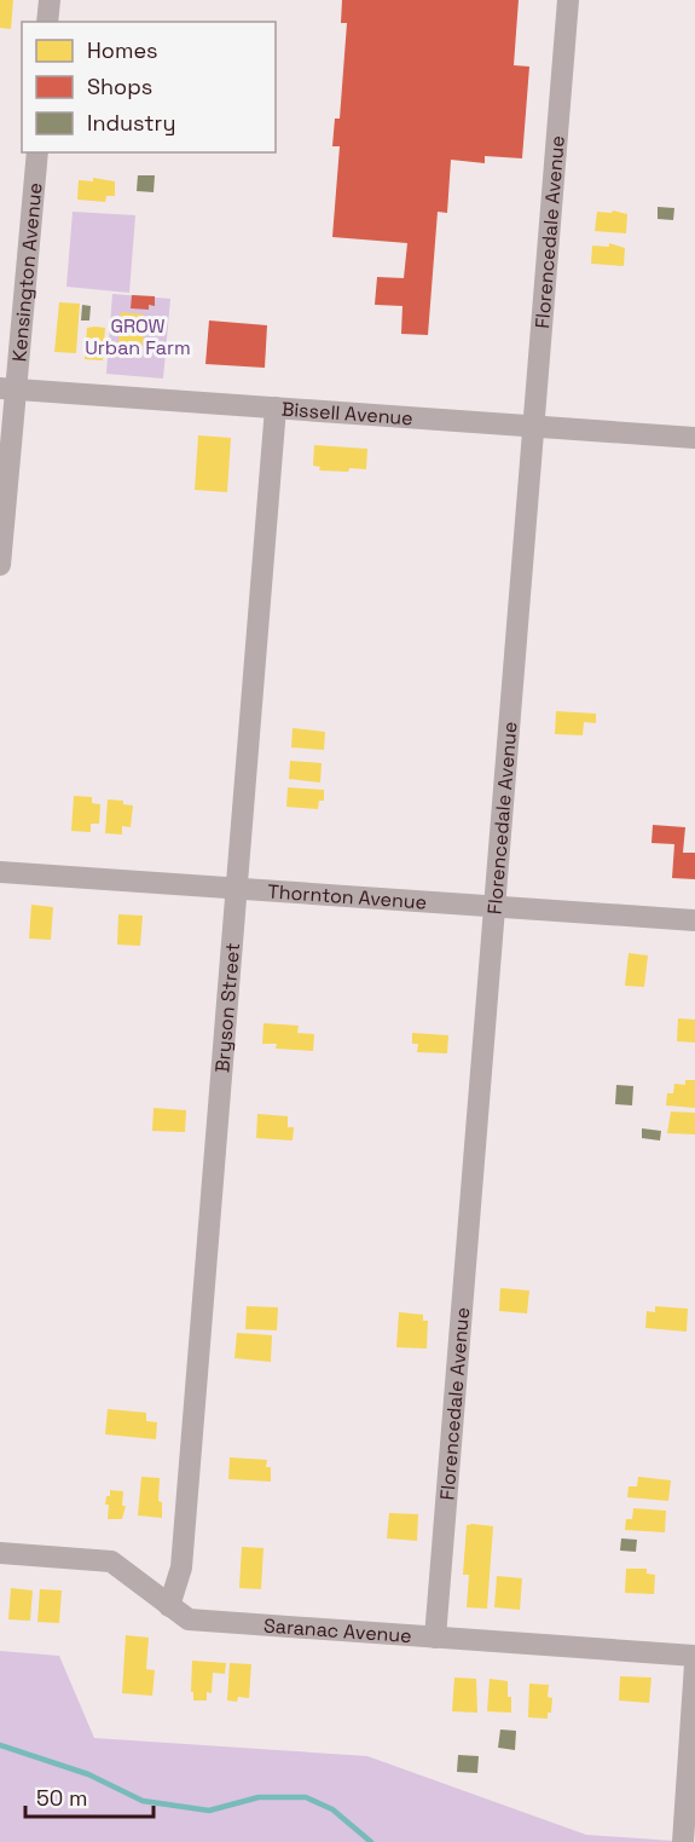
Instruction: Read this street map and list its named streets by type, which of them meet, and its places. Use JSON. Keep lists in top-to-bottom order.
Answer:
{
  "streets": {
    "street": [
      "Florencedale Avenue",
      "Kensington Avenue",
      "Bissell Avenue",
      "Thornton Avenue",
      "Bryson Street",
      "Saranac Avenue"
    ]
  },
  "crossings": [
    ["Florencedale Avenue", "Bissell Avenue"],
    ["Florencedale Avenue", "Thornton Avenue"],
    ["Florencedale Avenue", "Saranac Avenue"],
    ["Kensington Avenue", "Bissell Avenue"],
    ["Bissell Avenue", "Bryson Street"],
    ["Thornton Avenue", "Bryson Street"],
    ["Bryson Street", "Saranac Avenue"]
  ],
  "parks": ["GROW Urban Farm"],
  "legend": ["Homes", "Shops", "Industry"],
  "scale_bar": "50 m"
}
